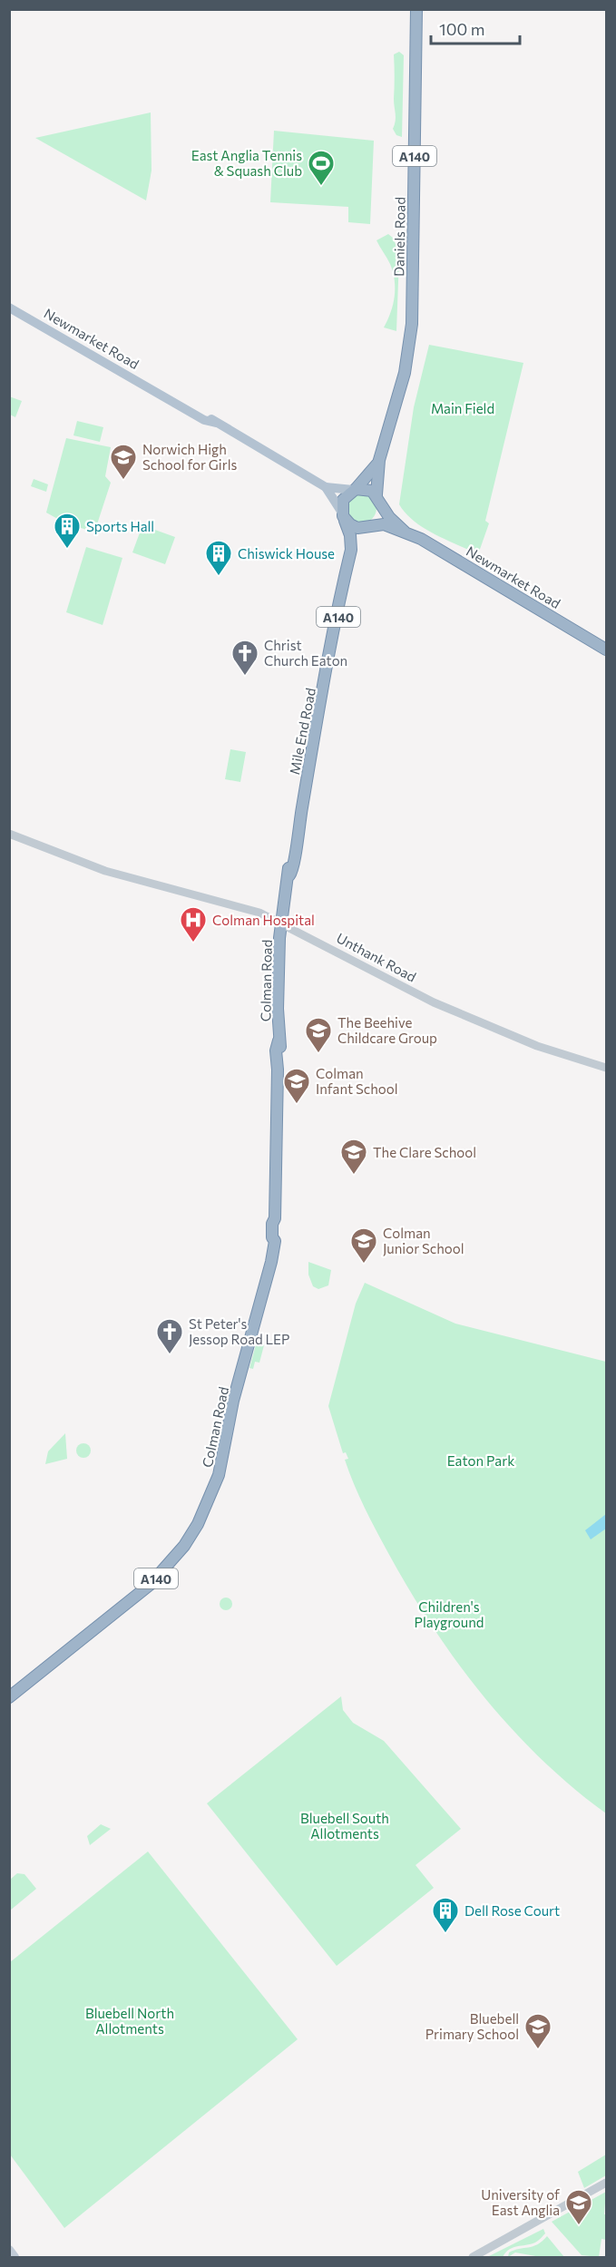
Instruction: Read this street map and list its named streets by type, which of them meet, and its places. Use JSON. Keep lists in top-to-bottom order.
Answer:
{
  "streets": {
    "highway": [
      "A140",
      "Daniels Road",
      "Newmarket Road",
      "Mile End Road",
      "Colman Road"
    ],
    "street": ["Unthank Road"]
  },
  "crossings": [
    ["A140", "Daniels Road"],
    ["A140", "Newmarket Road"],
    ["A140", "Mile End Road"],
    ["Daniels Road", "Newmarket Road"],
    ["Daniels Road", "Mile End Road"],
    ["Newmarket Road", "Mile End Road"],
    ["Mile End Road", "Unthank Road"],
    ["Mile End Road", "Colman Road"],
    ["Unthank Road", "Colman Road"]
  ],
  "parks": [
    "Main Field",
    "Eaton Park",
    "Children's Playground",
    "Bluebell South Allotments",
    "Bluebell North Allotments"
  ],
  "places": {
    "sports": ["East Anglia Tennis & Squash Club"],
    "school or university": [
      "Norwich High School for Girls",
      "The Beehive Childcare Group",
      "Colman Infant School",
      "The Clare School",
      "Colman Junior School",
      "Bluebell Primary School",
      "University of East Anglia"
    ],
    "building": ["Sports Hall", "Chiswick House", "Dell Rose Court"],
    "church": ["Christ Church Eaton", "St Peter's Jessop Road LEP"],
    "hospital": ["Colman Hospital"]
  },
  "scale_bar": "100 m"
}
